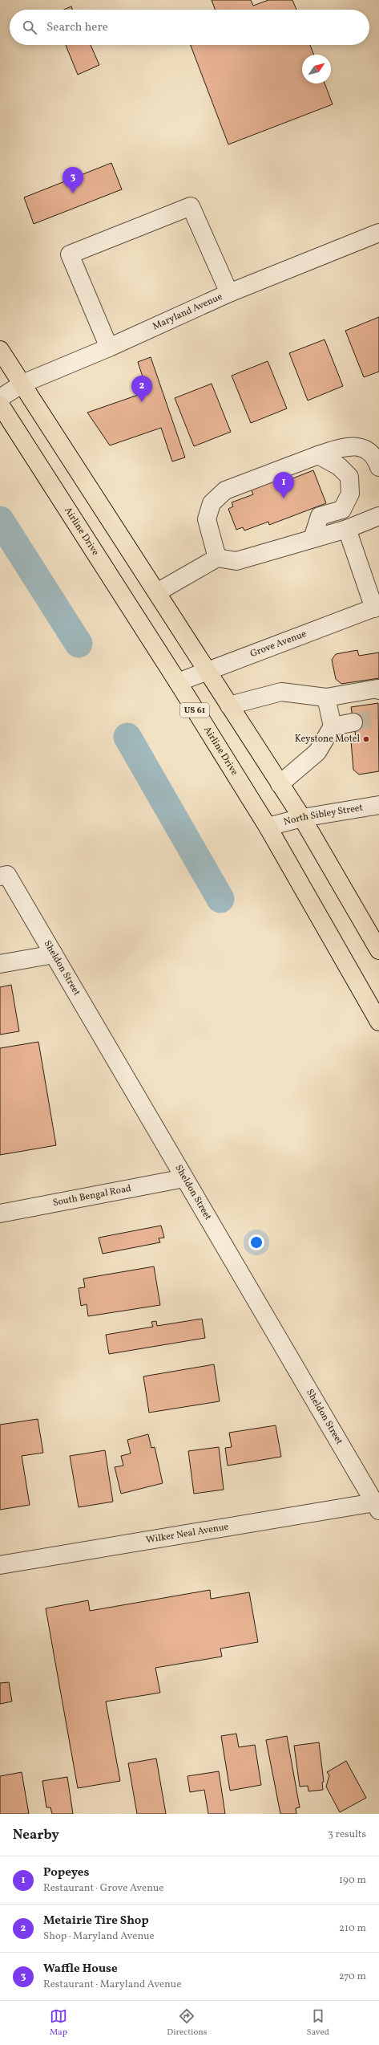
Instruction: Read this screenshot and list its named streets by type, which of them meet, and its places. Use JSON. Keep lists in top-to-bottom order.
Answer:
{
  "streets": {
    "highway": ["Airline Drive", "US 61"],
    "street": [
      "Maryland Avenue",
      "Grove Avenue",
      "North Sibley Street",
      "Sheldon Street",
      "South Bengal Road",
      "Wilker Neal Avenue"
    ]
  },
  "crossings": [
    ["Airline Drive", "Grove Avenue"],
    ["Airline Drive", "North Sibley Street"],
    ["Sheldon Street", "South Bengal Road"],
    ["Sheldon Street", "Wilker Neal Avenue"]
  ],
  "places": ["Keystone Motel"],
  "north": "top right",
  "page": {
    "search": "Search here",
    "pins": ["3", "2", "1"],
    "heading": ["Nearby", "3 results"],
    "list": [
      {
        "mark": "1",
        "name": "Popeyes",
        "note": "Restaurant · Grove Avenue",
        "value": "190 m"
      },
      {
        "mark": "2",
        "name": "Metairie Tire Shop",
        "note": "Shop · Maryland Avenue",
        "value": "210 m"
      },
      {
        "mark": "3",
        "name": "Waffle House",
        "note": "Restaurant · Maryland Avenue",
        "value": "270 m"
      }
    ],
    "nav": ["Map", "Directions", "Saved"]
  }
}
